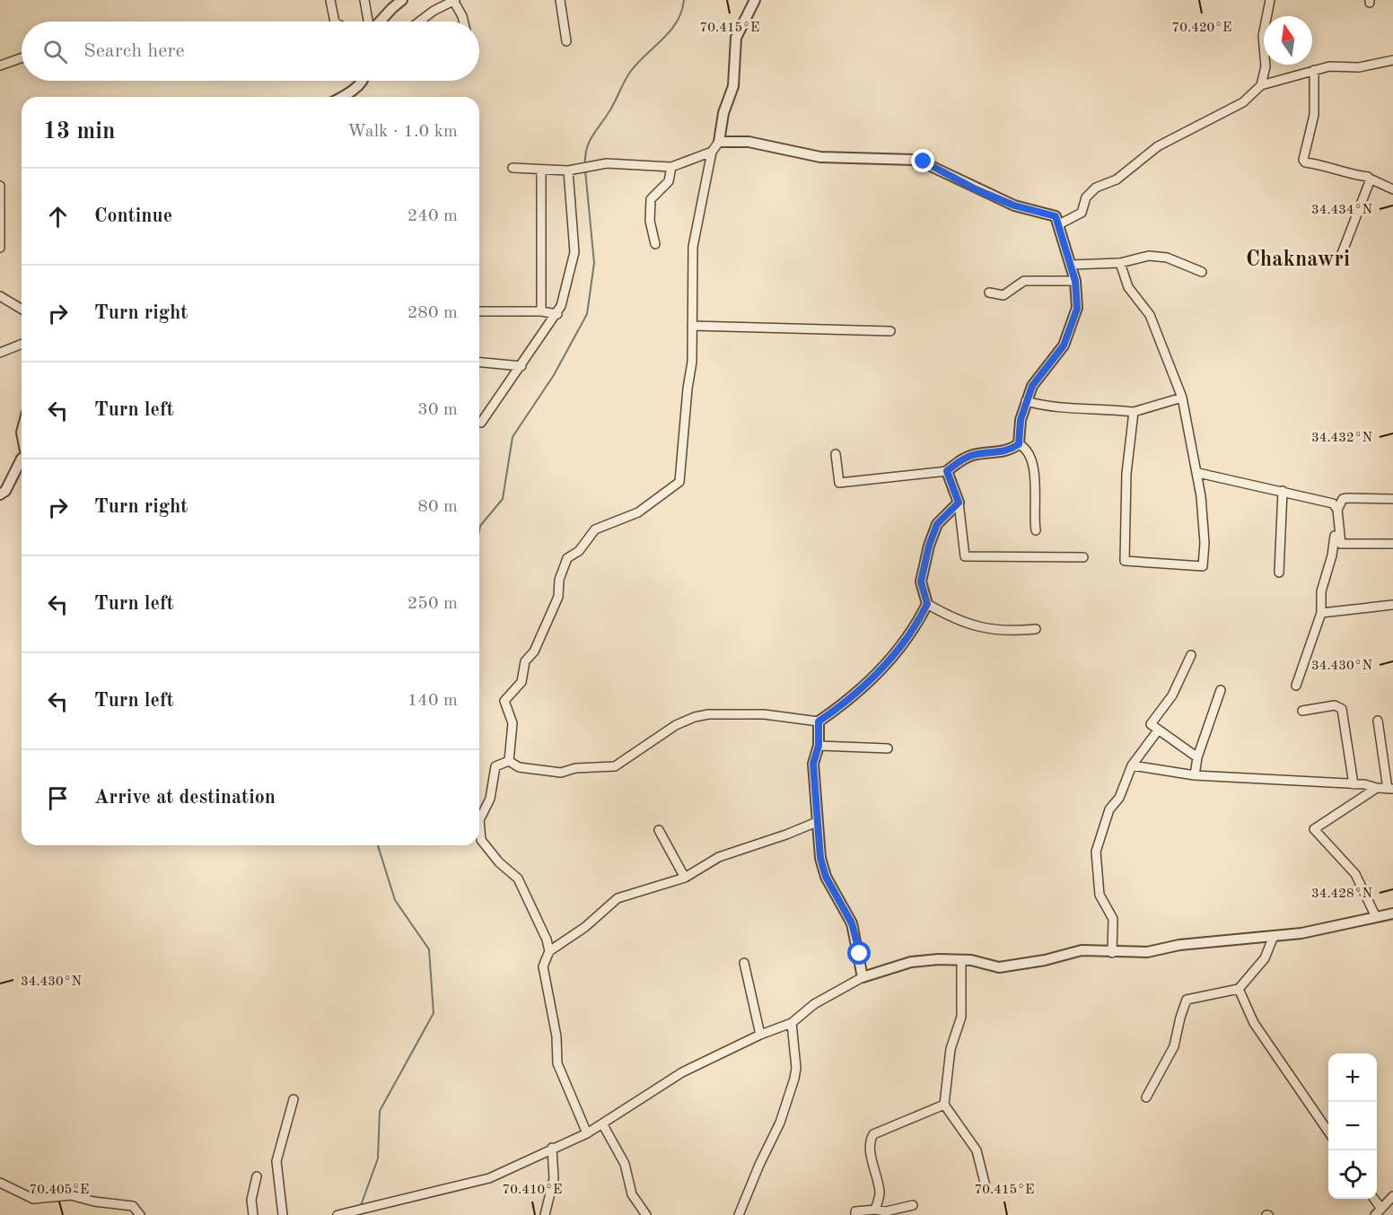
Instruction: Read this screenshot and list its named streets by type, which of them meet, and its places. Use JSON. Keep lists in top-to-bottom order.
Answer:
{
  "districts": ["Chaknawri"],
  "north": "top",
  "page": {
    "search": "Search here",
    "heading": ["13 min", "Walk · 1.0 km"],
    "list": [
      ["Continue", "240 m"],
      ["Turn right", "280 m"],
      ["Turn left", "30 m"],
      ["Turn right", "80 m"],
      ["Turn left", "250 m"],
      ["Turn left", "140 m"],
      "Arrive at destination"
    ],
    "map_buttons": ["+", "−"]
  },
  "coordinates": [
    "70.415°E",
    "70.420°E",
    "34.434°N",
    "34.432°N",
    "34.430°N",
    "34.428°N",
    "70.405°E",
    "70.410°E"
  ]
}
